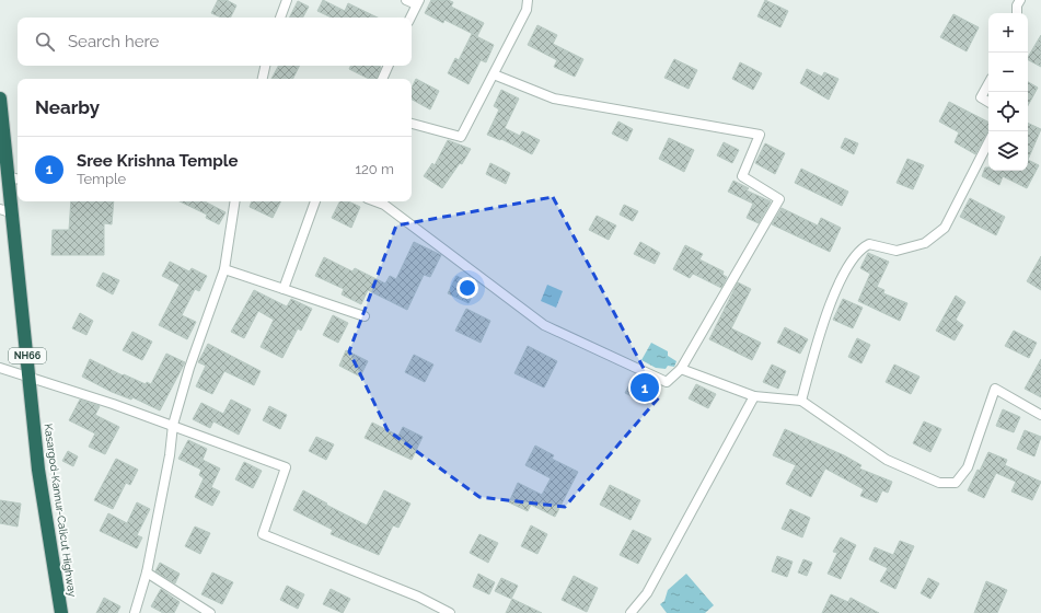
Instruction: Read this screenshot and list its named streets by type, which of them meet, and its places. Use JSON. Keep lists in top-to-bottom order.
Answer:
{
  "streets": {
    "highway": ["NH66", "Kasargod-Kannur-Calicut Highway"]
  },
  "page": {
    "map_buttons": ["+", "−"],
    "search": "Search here",
    "heading": "Nearby",
    "list": [
      {
        "mark": "1",
        "name": "Sree Krishna Temple",
        "note": "Temple",
        "value": "120 m"
      }
    ],
    "pins": "1"
  }
}
